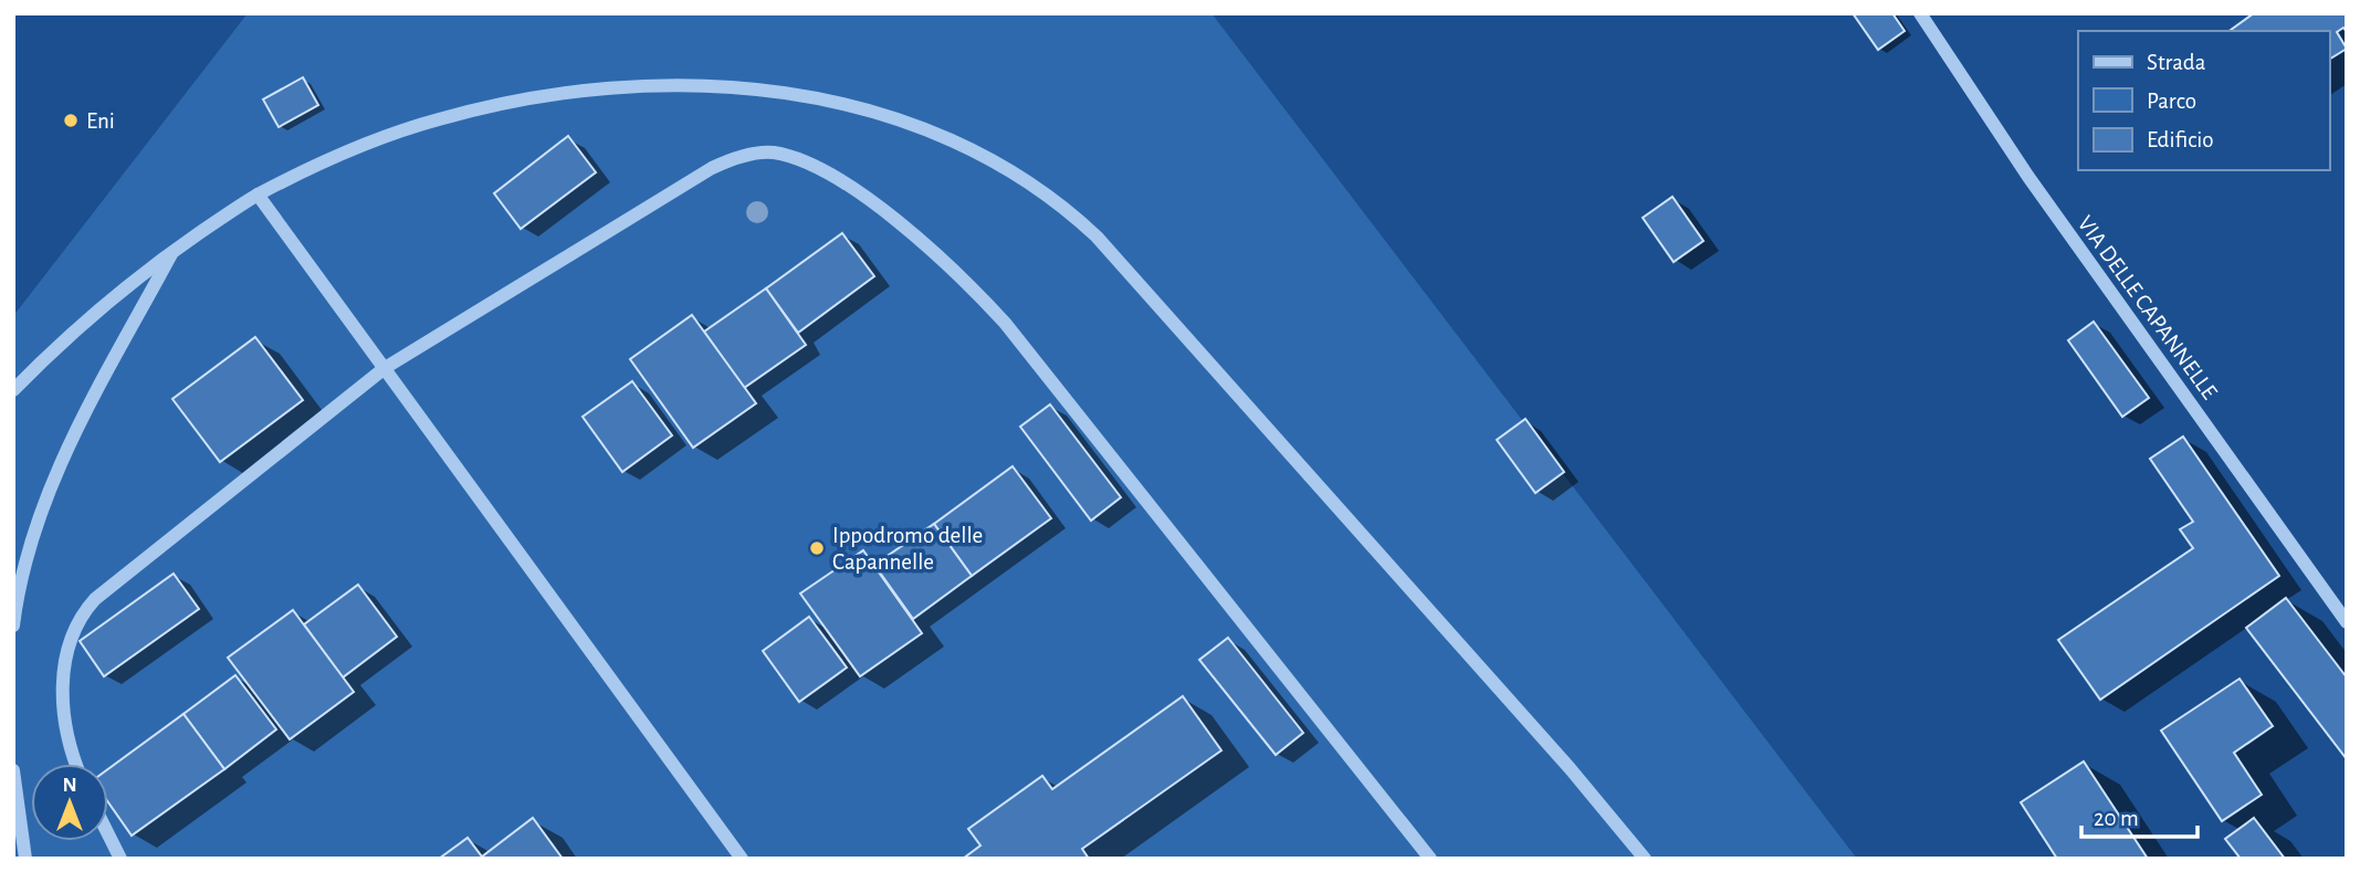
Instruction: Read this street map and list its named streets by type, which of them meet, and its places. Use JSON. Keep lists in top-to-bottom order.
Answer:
{
  "streets": {
    "street": ["VIA DELLE CAPANNELLE"]
  },
  "places": ["Eni", "Ippodromo delle Capannelle"],
  "legend": ["Strada", "Parco", "Edificio"],
  "scale_bar": "20 m",
  "north": "top"
}
